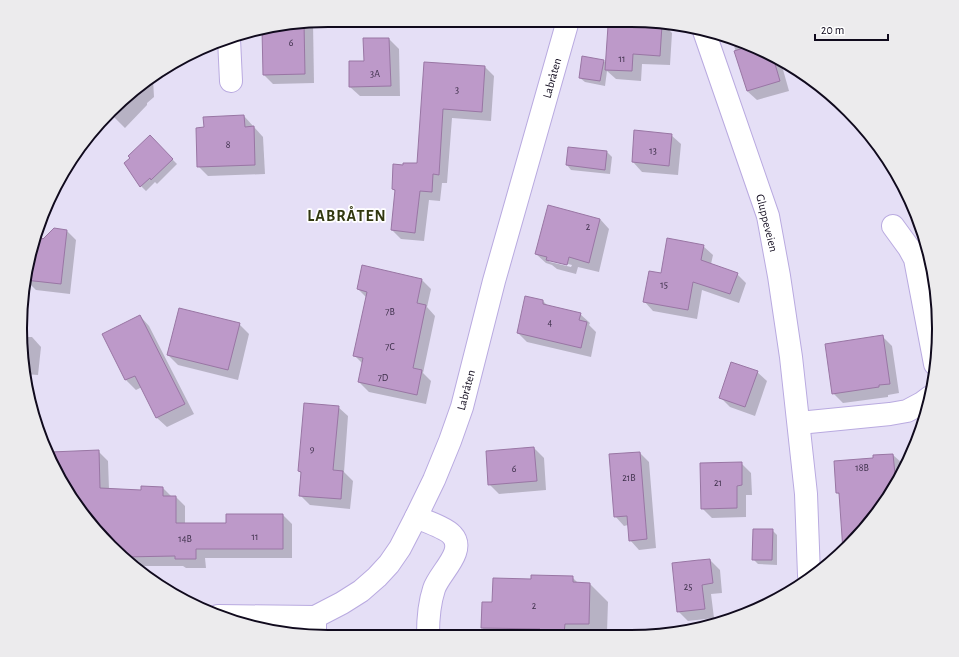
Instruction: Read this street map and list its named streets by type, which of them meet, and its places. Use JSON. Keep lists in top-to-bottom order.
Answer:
{
  "streets": {
    "street": ["Labråten", "Gluppeveien"]
  },
  "districts": ["LABRÅTEN"],
  "house_numbers": [
    "6",
    "11",
    "3A",
    "3",
    "8",
    "13",
    "2",
    "15",
    "7B",
    "4",
    "7C",
    "7D",
    "9",
    "18B",
    "6",
    "21B",
    "21",
    "11",
    "14B",
    "25",
    "2"
  ],
  "scale_bar": "20 m"
}
